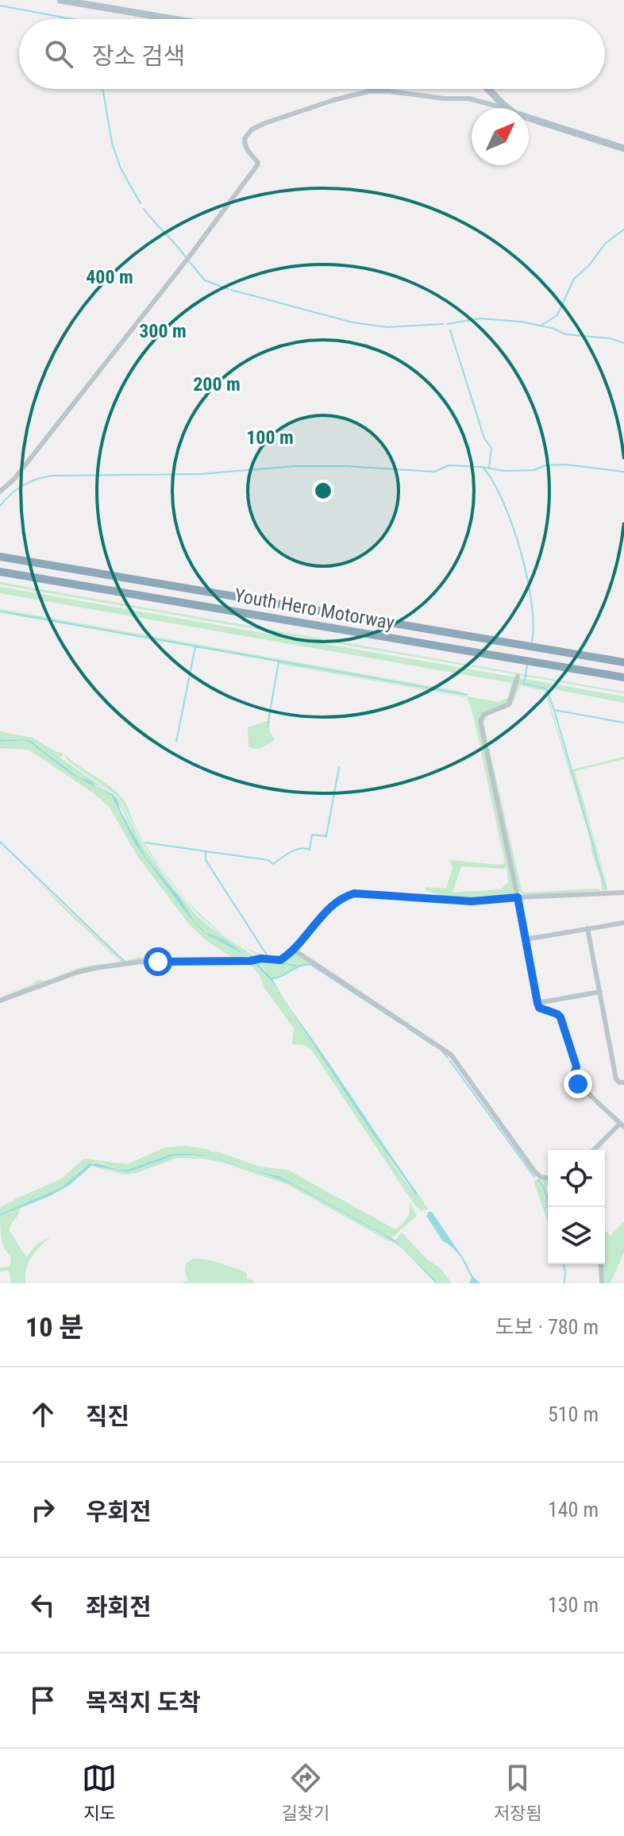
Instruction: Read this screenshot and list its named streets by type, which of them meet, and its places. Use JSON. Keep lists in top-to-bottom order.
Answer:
{
  "streets": {
    "highway": ["Youth Hero Motorway"]
  },
  "north": "top right",
  "page": {
    "search": "장소 검색",
    "heading": ["10 분", "도보 · 780 m"],
    "list": [
      ["직진", "510 m"],
      ["우회전", "140 m"],
      ["좌회전", "130 m"],
      "목적지 도착"
    ],
    "nav": ["지도", "길찾기", "저장됨"]
  },
  "rings": [
    "400 m",
    "300 m",
    "200 m",
    "100 m"
  ]
}
